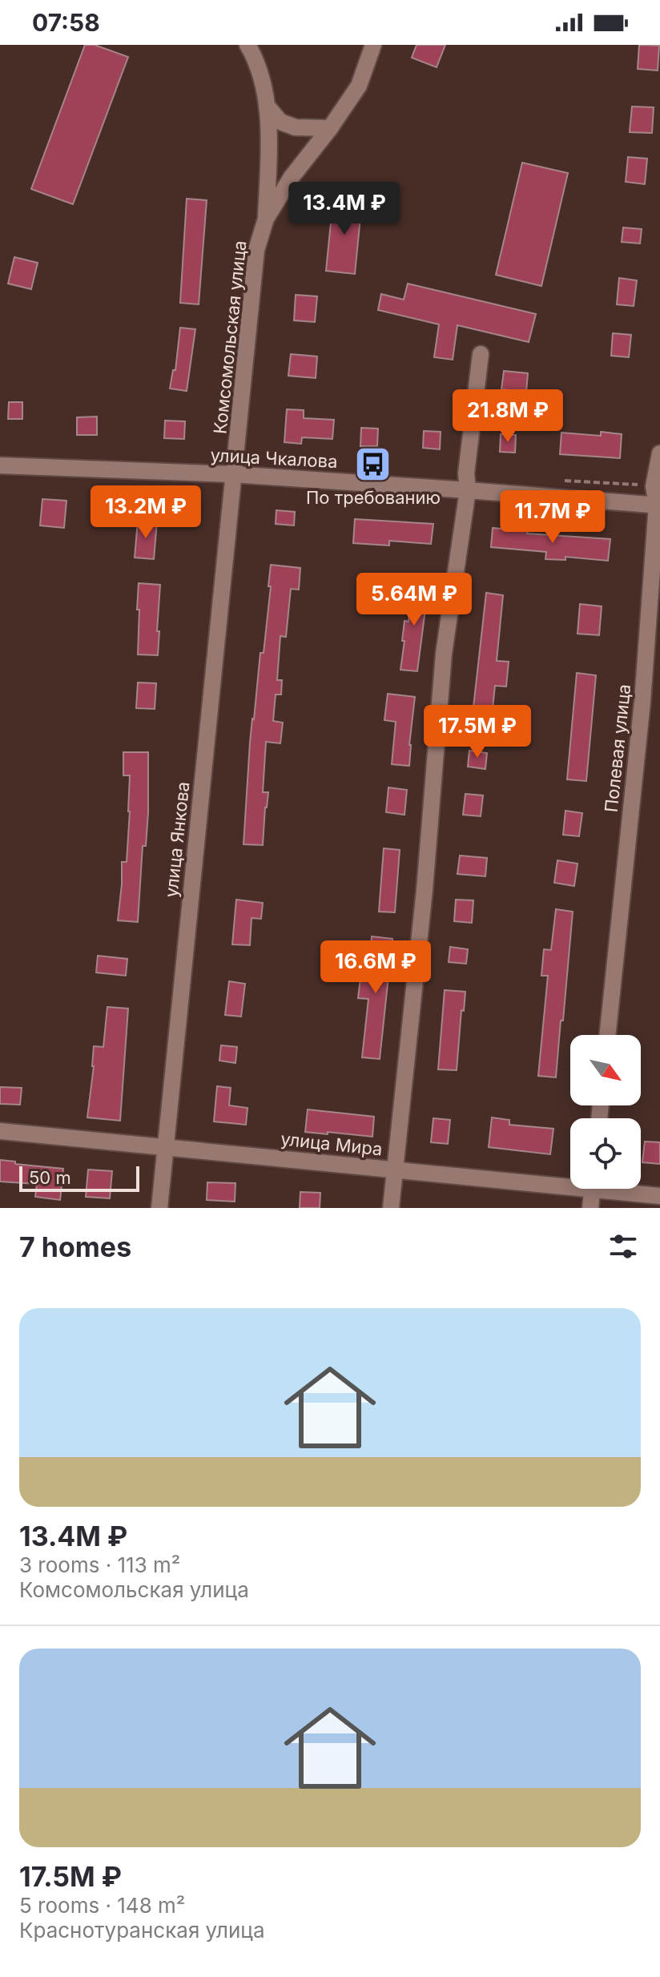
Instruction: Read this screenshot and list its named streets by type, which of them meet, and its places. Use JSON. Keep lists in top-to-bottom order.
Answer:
{
  "streets": {
    "street": [
      "Комсомольская улица",
      "улица Чкалова",
      "Полевая улица",
      "улица Янкова",
      "улица Мира"
    ]
  },
  "crossings": [
    ["Комсомольская улица", "улица Чкалова"],
    ["Комсомольская улица", "улица Янкова"],
    ["улица Чкалова", "Полевая улица"],
    ["улица Чкалова", "улица Янкова"],
    ["улица Янкова", "улица Мира"]
  ],
  "places": {
    "bus stop": ["По требованию"]
  },
  "scale_bar": "50 m",
  "north": "bottom right",
  "page": {
    "status": "07:58",
    "price": [
      "13.4M ₽",
      "21.8M ₽",
      "13.2M ₽",
      "11.7M ₽",
      "5.64M ₽",
      "17.5M ₽",
      "16.6M ₽"
    ],
    "scale": "50 m",
    "heading": "7 homes",
    "list": [
      {
        "name": "13.4M ₽",
        "note": "3 rooms · 113 m² · Комсомольская улица"
      },
      {
        "name": "17.5M ₽",
        "note": "5 rooms · 148 m² · Краснотуранская улица"
      }
    ]
  }
}
